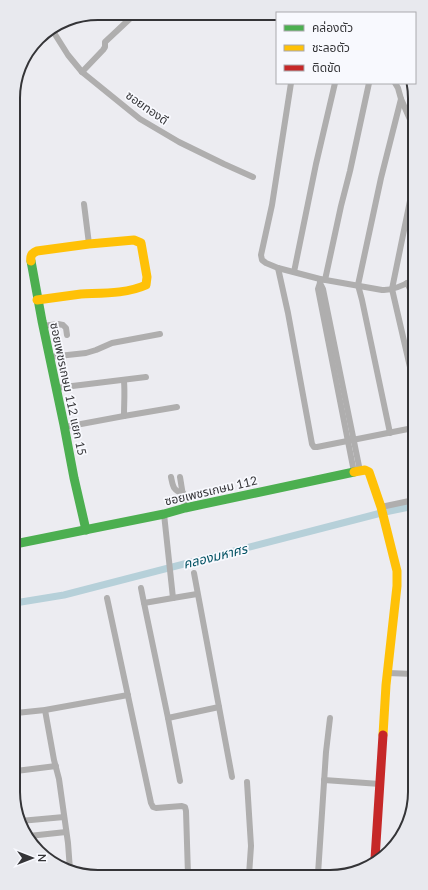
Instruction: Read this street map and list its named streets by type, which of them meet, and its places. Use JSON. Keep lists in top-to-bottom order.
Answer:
{
  "streets": {
    "street": ["ซอยทองดี", "ซอยเพชรเกษม 112 แยก 15", "ซอยเพชรเกษม 112"]
  },
  "crossings": [
    ["ซอยเพชรเกษม 112 แยก 15", "ซอยเพชรเกษม 112"]
  ],
  "water": ["คลองมหาศร"],
  "legend": ["คล่องตัว", "ชะลอตัว", "ติดขัด"],
  "north": "right"
}
